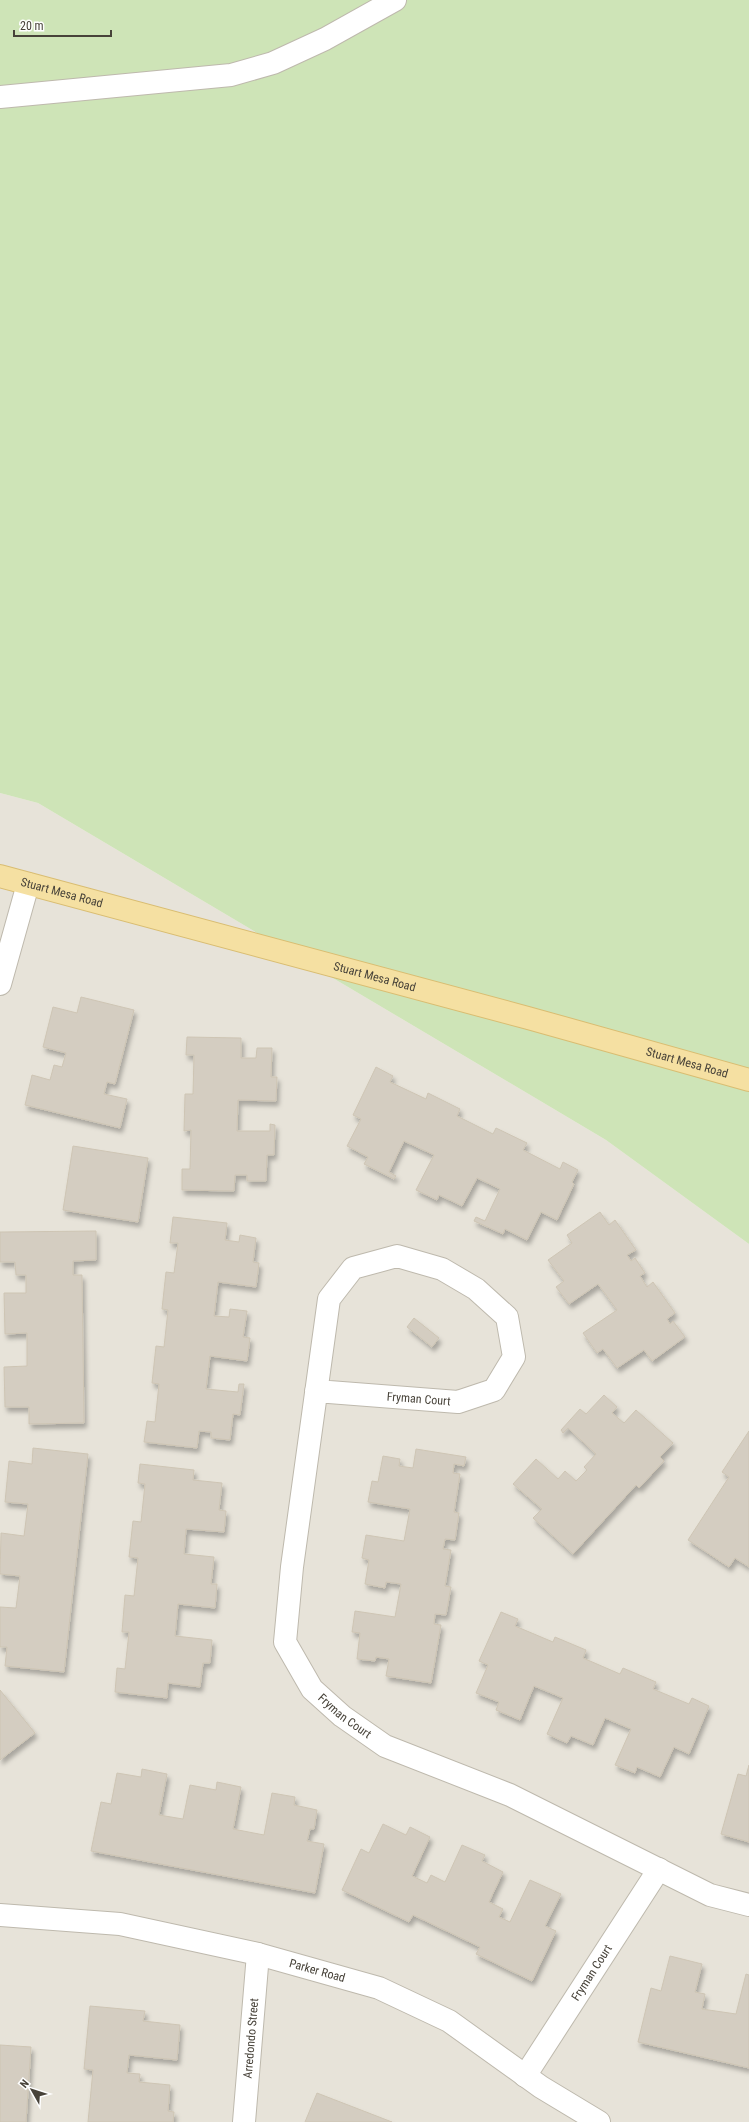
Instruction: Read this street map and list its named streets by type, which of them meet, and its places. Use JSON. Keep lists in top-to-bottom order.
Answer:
{
  "streets": {
    "main road": ["Stuart Mesa Road"],
    "street": ["Fryman Court", "Parker Road", "Arredondo Street"]
  },
  "crossings": [
    ["Fryman Court", "Parker Road"],
    ["Parker Road", "Arredondo Street"]
  ],
  "scale_bar": "20 m",
  "north": "top left"
}
